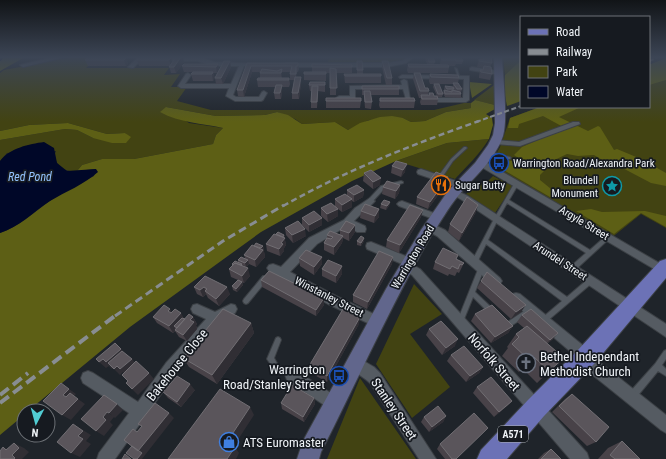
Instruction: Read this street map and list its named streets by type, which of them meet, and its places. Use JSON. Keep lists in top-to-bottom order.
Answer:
{
  "streets": {
    "main road": ["Warrington Road", "A571"],
    "street": [
      "Argyle Street",
      "Arundel Street",
      "Winstanley Street",
      "Norfolk Street",
      "Bakehouse Close",
      "Stanley Street"
    ]
  },
  "crossings": [
    ["Argyle Street", "Warrington Road"],
    ["Argyle Street", "A571"],
    ["Warrington Road", "Arundel Street"],
    ["Warrington Road", "Winstanley Street"],
    ["Warrington Road", "Norfolk Street"],
    ["Warrington Road", "Stanley Street"],
    ["Arundel Street", "A571"],
    ["Norfolk Street", "A571"]
  ],
  "water": ["Red Pond"],
  "places": {
    "bus stop": ["Warrington Road/Alexandra Park", "Warrington Road/Stanley Street"],
    "restaurant": ["Sugar Butty"],
    "place": ["Blundell Monument"],
    "church": ["Bethel Independant Methodist Church"],
    "shop": ["ATS Euromaster"]
  },
  "legend": [
    "Road",
    "Railway",
    "Park",
    "Water"
  ],
  "north": "bottom"
}
